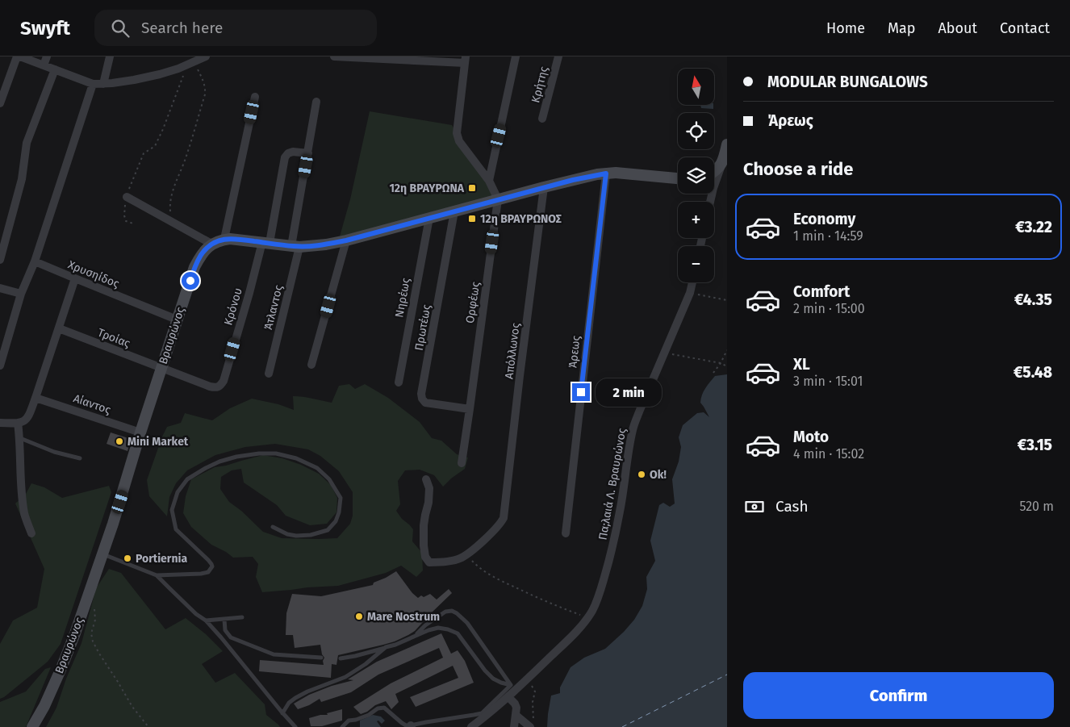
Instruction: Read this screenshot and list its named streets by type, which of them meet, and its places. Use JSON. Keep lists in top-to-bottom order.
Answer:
{
  "streets": {
    "main road": ["Βραυρώνος"],
    "street": [
      "Κρήτης",
      "Χρυσηίδος",
      "Νηρέως",
      "Ορφέως",
      "Κρόνου",
      "Άτλαντος",
      "Πρωτέως",
      "Τροίας",
      "Απόλλωνος",
      "Άρεως",
      "Αίαντος",
      "Πα;λαιά Λ. Βραυρώνος"
    ]
  },
  "crossings": [
    ["Χρυσηίδος", "Βραυρώνος"],
    ["Νηρέως", "Βραυρώνος"],
    ["Ορφέως", "Πρωτέως"],
    ["Ορφέως", "Βραυρώνος"],
    ["Κρόνου", "Βραυρώνος"],
    ["Κρόνου", "Τροίας"],
    ["Άτλαντος", "Βραυρώνος"],
    ["Πρωτέως", "Βραυρώνος"],
    ["Βραυρώνος", "Τροίας"],
    ["Βραυρώνος", "Απόλλωνος"],
    ["Βραυρώνος", "Άρεως"],
    ["Βραυρώνος", "Αίαντος"]
  ],
  "places": {
    "transit": ["12η ΒΡΑΥΡΩΝΑ", "12η ΒΡΑΥΡΩΝΟΣ"],
    "other": [
      "Mini Market",
      "Ok!",
      "Portiernia",
      "Mare Nostrum"
    ]
  },
  "north": "top",
  "page": {
    "header": "Swyft",
    "search": "Search here",
    "nav": [
      "Home",
      "Map",
      "About",
      "Contact"
    ],
    "banner": ["MODULAR BUNGALOWS", "Άρεως"],
    "map_buttons": ["+", "−"],
    "heading": "Choose a ride",
    "list": [
      {
        "name": "Economy",
        "note": "1 min · 14:59",
        "value": "€3.22"
      },
      {
        "name": "Comfort",
        "note": "2 min · 15:00",
        "value": "€4.35"
      },
      {
        "name": "XL",
        "note": "3 min · 15:01",
        "value": "€5.48"
      },
      {
        "name": "Moto",
        "note": "4 min · 15:02",
        "value": "€3.15"
      }
    ],
    "bubble": "2 min",
    "pay": ["Cash", "520 m"],
    "buttons": "Confirm"
  }
}
